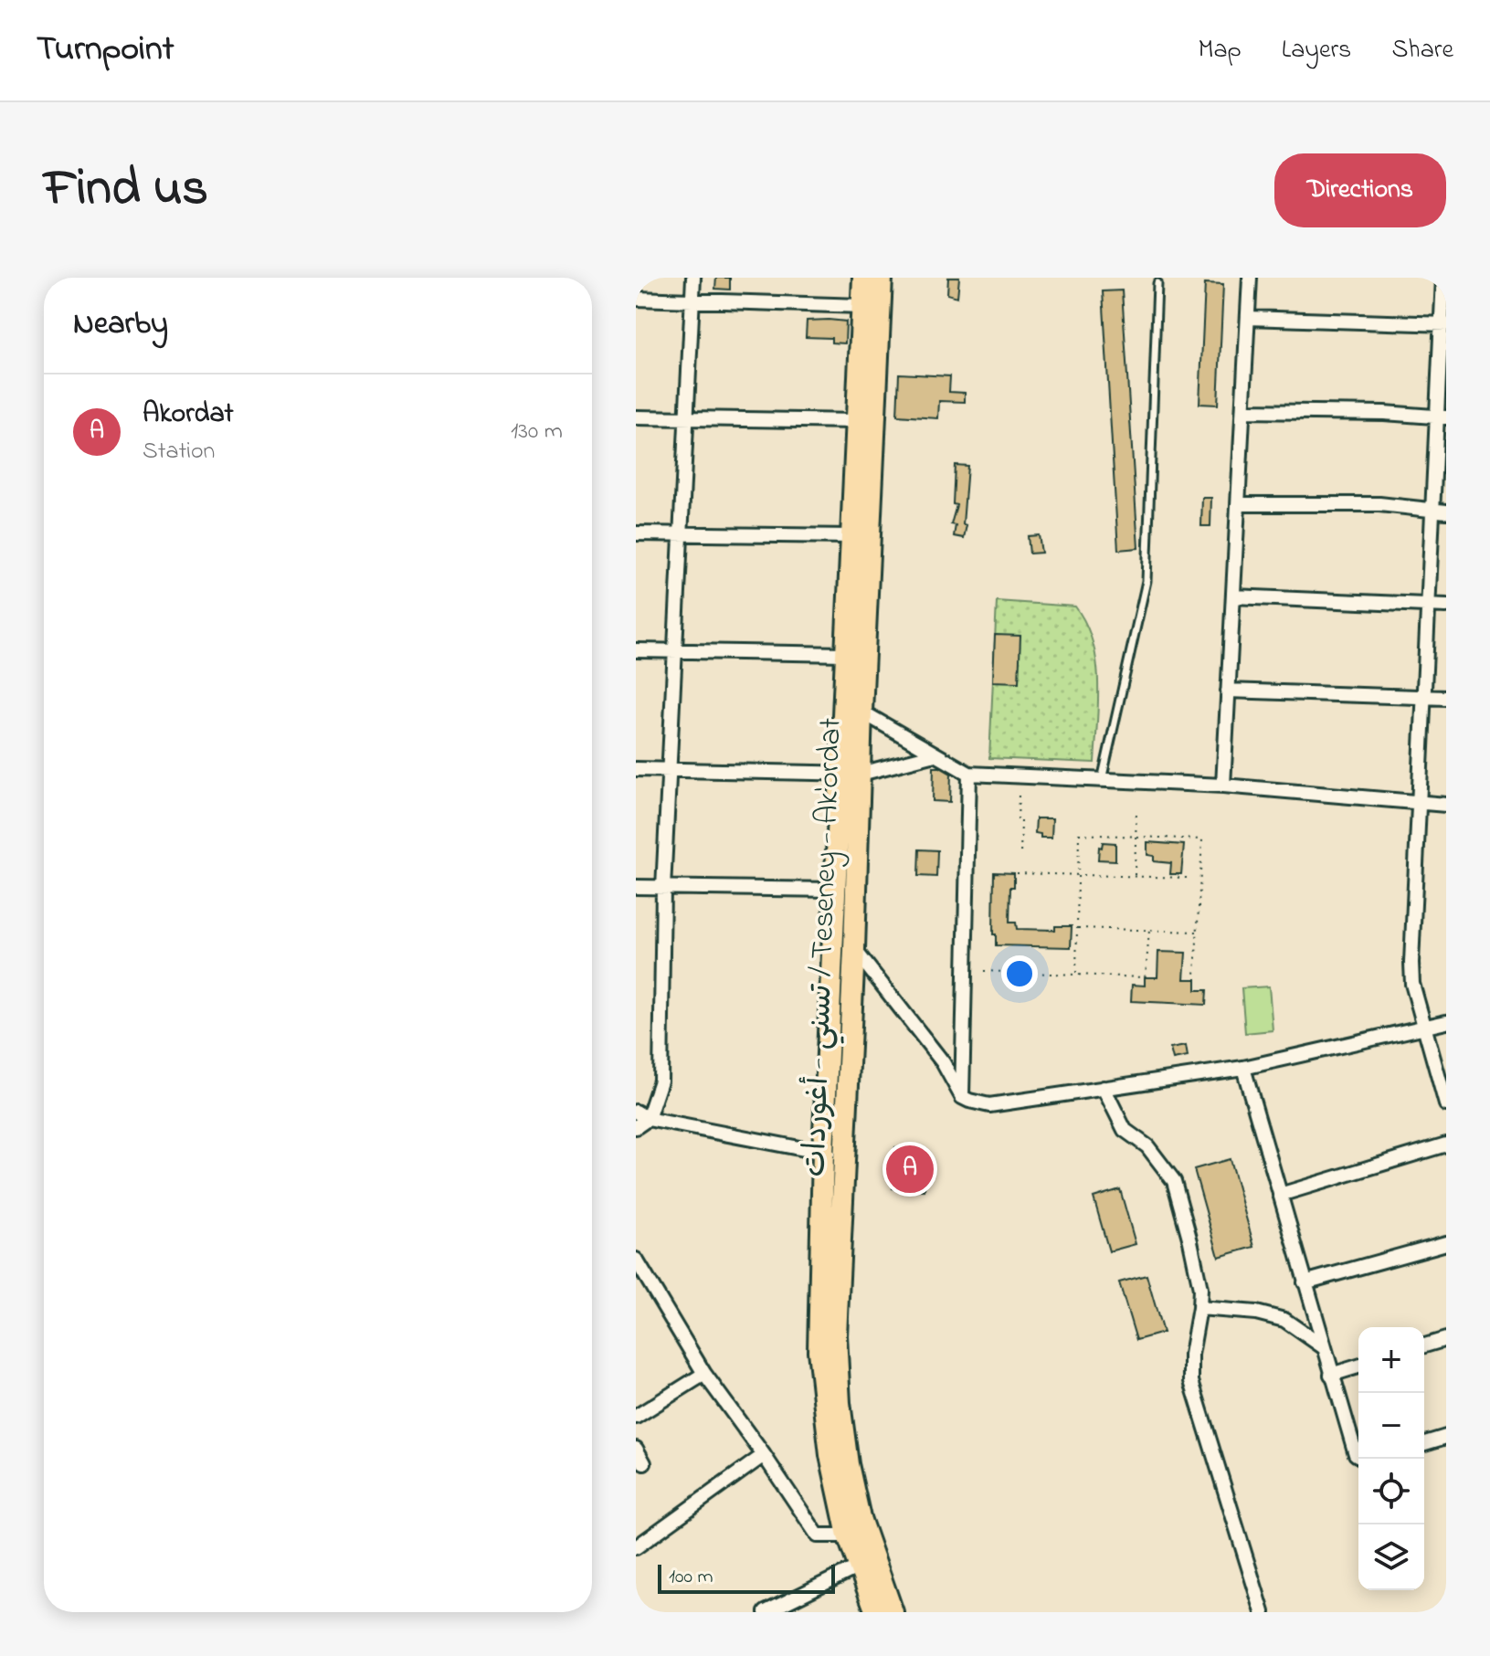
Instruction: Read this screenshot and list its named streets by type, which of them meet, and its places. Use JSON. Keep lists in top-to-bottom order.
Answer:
{
  "streets": {
    "main road": ["تسني - أغوردات / Teseney - Ak'ordat"]
  },
  "scale_bar": "100 m",
  "page": {
    "header": "Turnpoint",
    "nav": ["Map", "Layers", "Share"],
    "title": "Find us",
    "buttons": "Directions",
    "heading": "Nearby",
    "list": [
      {
        "mark": "A",
        "name": "Akordat",
        "note": "Station",
        "value": "130 m"
      }
    ],
    "pins": "A",
    "map_buttons": ["+", "−"],
    "scale": "100 m"
  }
}
